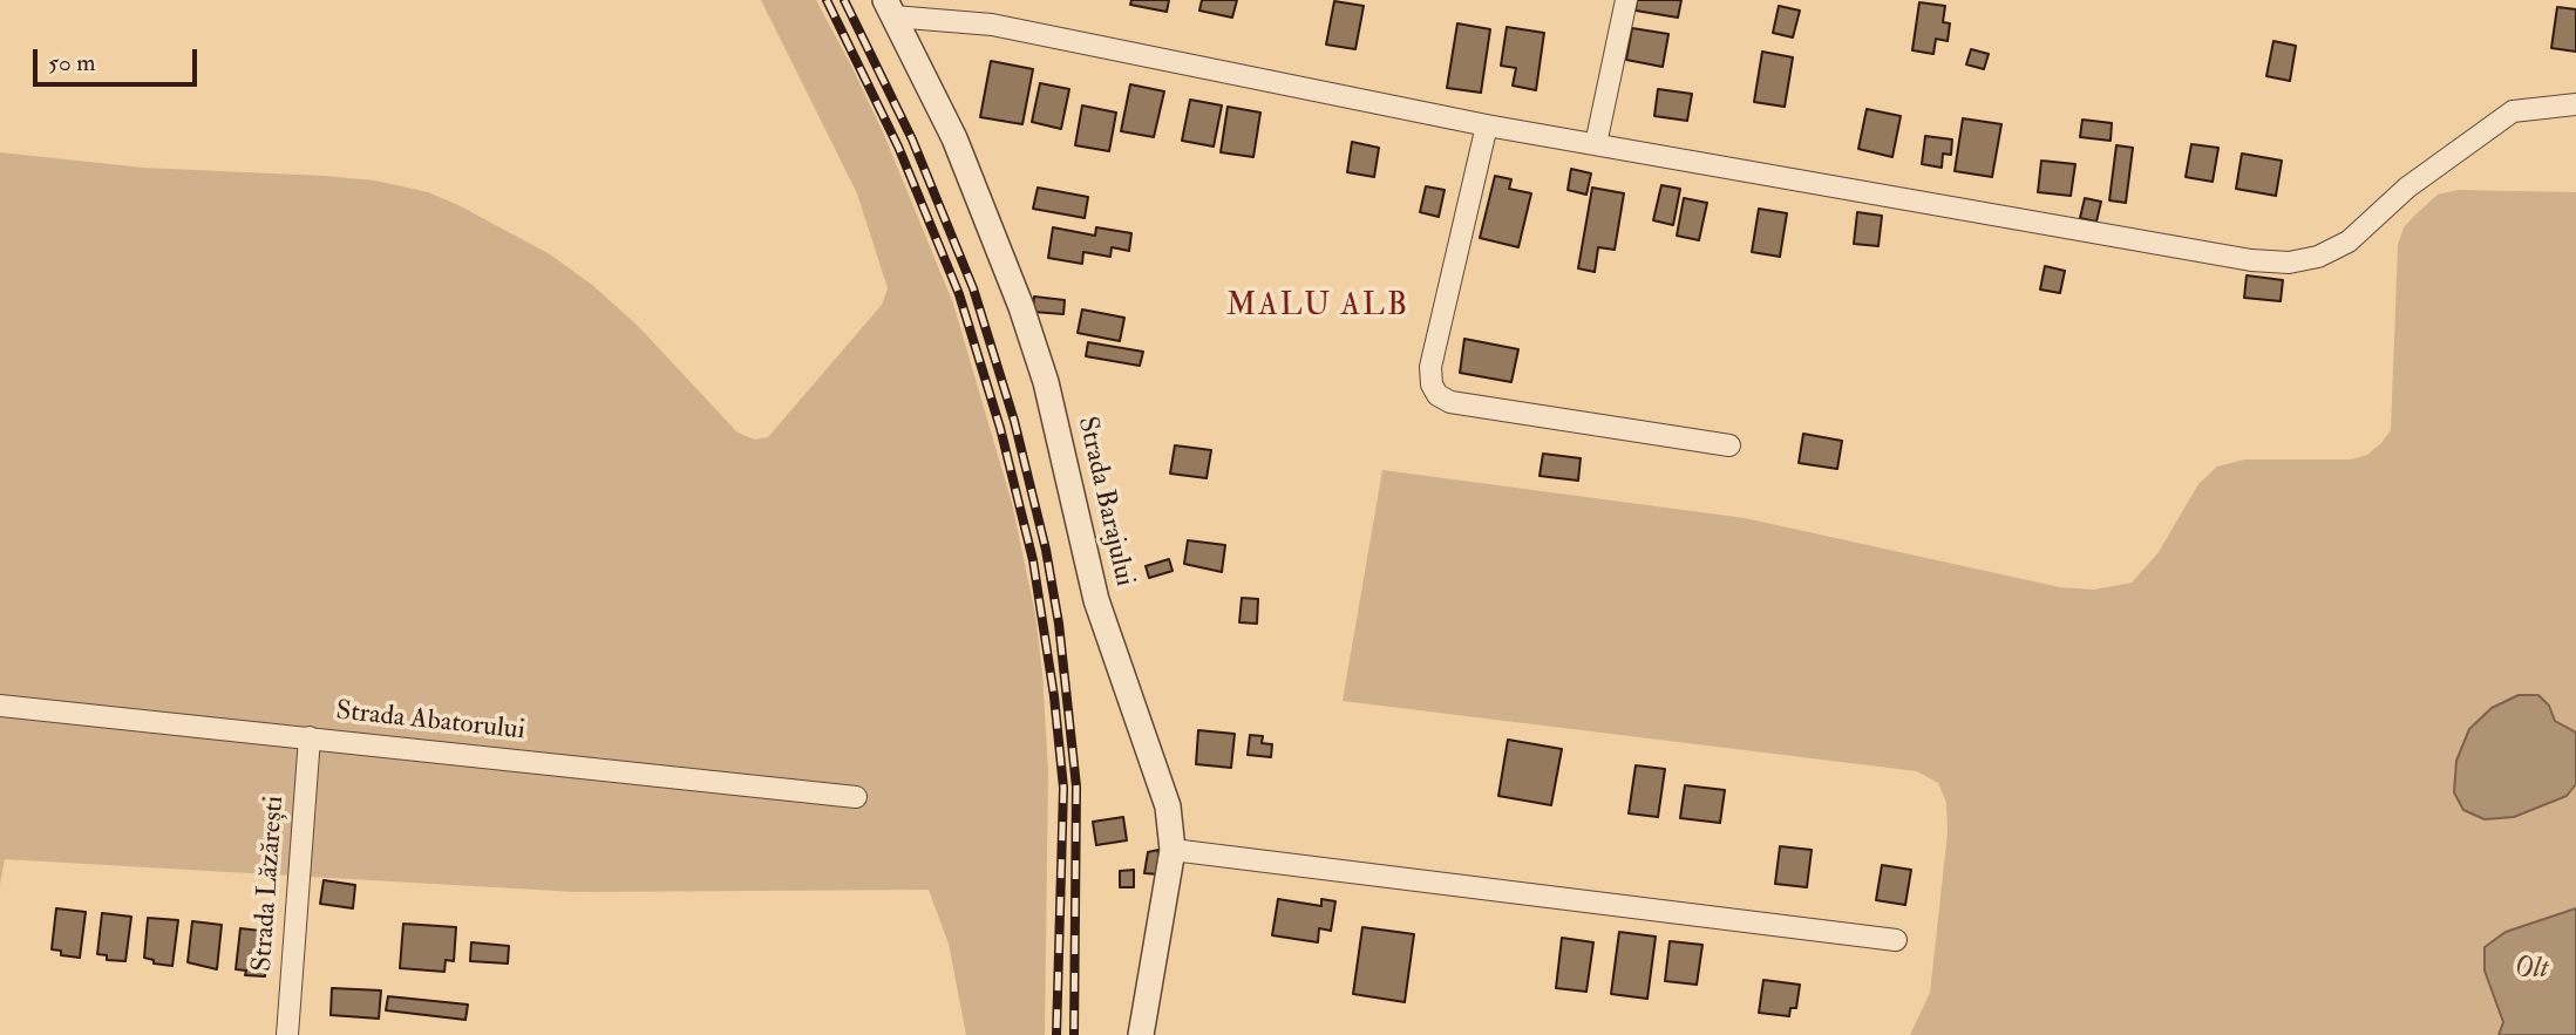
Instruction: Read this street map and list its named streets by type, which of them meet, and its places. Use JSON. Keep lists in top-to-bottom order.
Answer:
{
  "streets": {
    "street": ["Strada Barajului", "Strada Abatorului", "Strada Lăzărești"]
  },
  "crossings": [
    ["Strada Abatorului", "Strada Lăzărești"]
  ],
  "districts": ["MALU ALB"],
  "water": ["Olt"],
  "scale_bar": "50 m"
}
